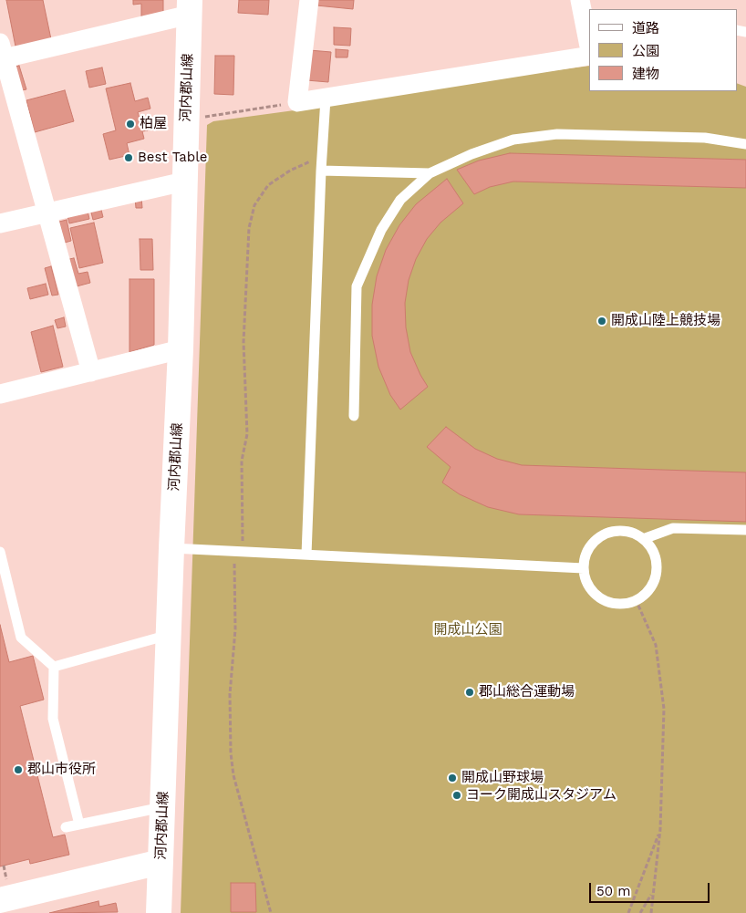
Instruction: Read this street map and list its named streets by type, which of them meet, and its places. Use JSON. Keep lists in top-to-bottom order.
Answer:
{
  "streets": {
    "main road": ["河内郡山線"]
  },
  "parks": ["開成山公園"],
  "places": [
    "柏屋",
    "Best Table",
    "開成山陸上競技場",
    "郡山総合運動場",
    "郡山市役所",
    "開成山野球場",
    "ヨーク開成山スタジアム"
  ],
  "legend": ["道路", "公園", "建物"],
  "scale_bar": "50 m"
}
